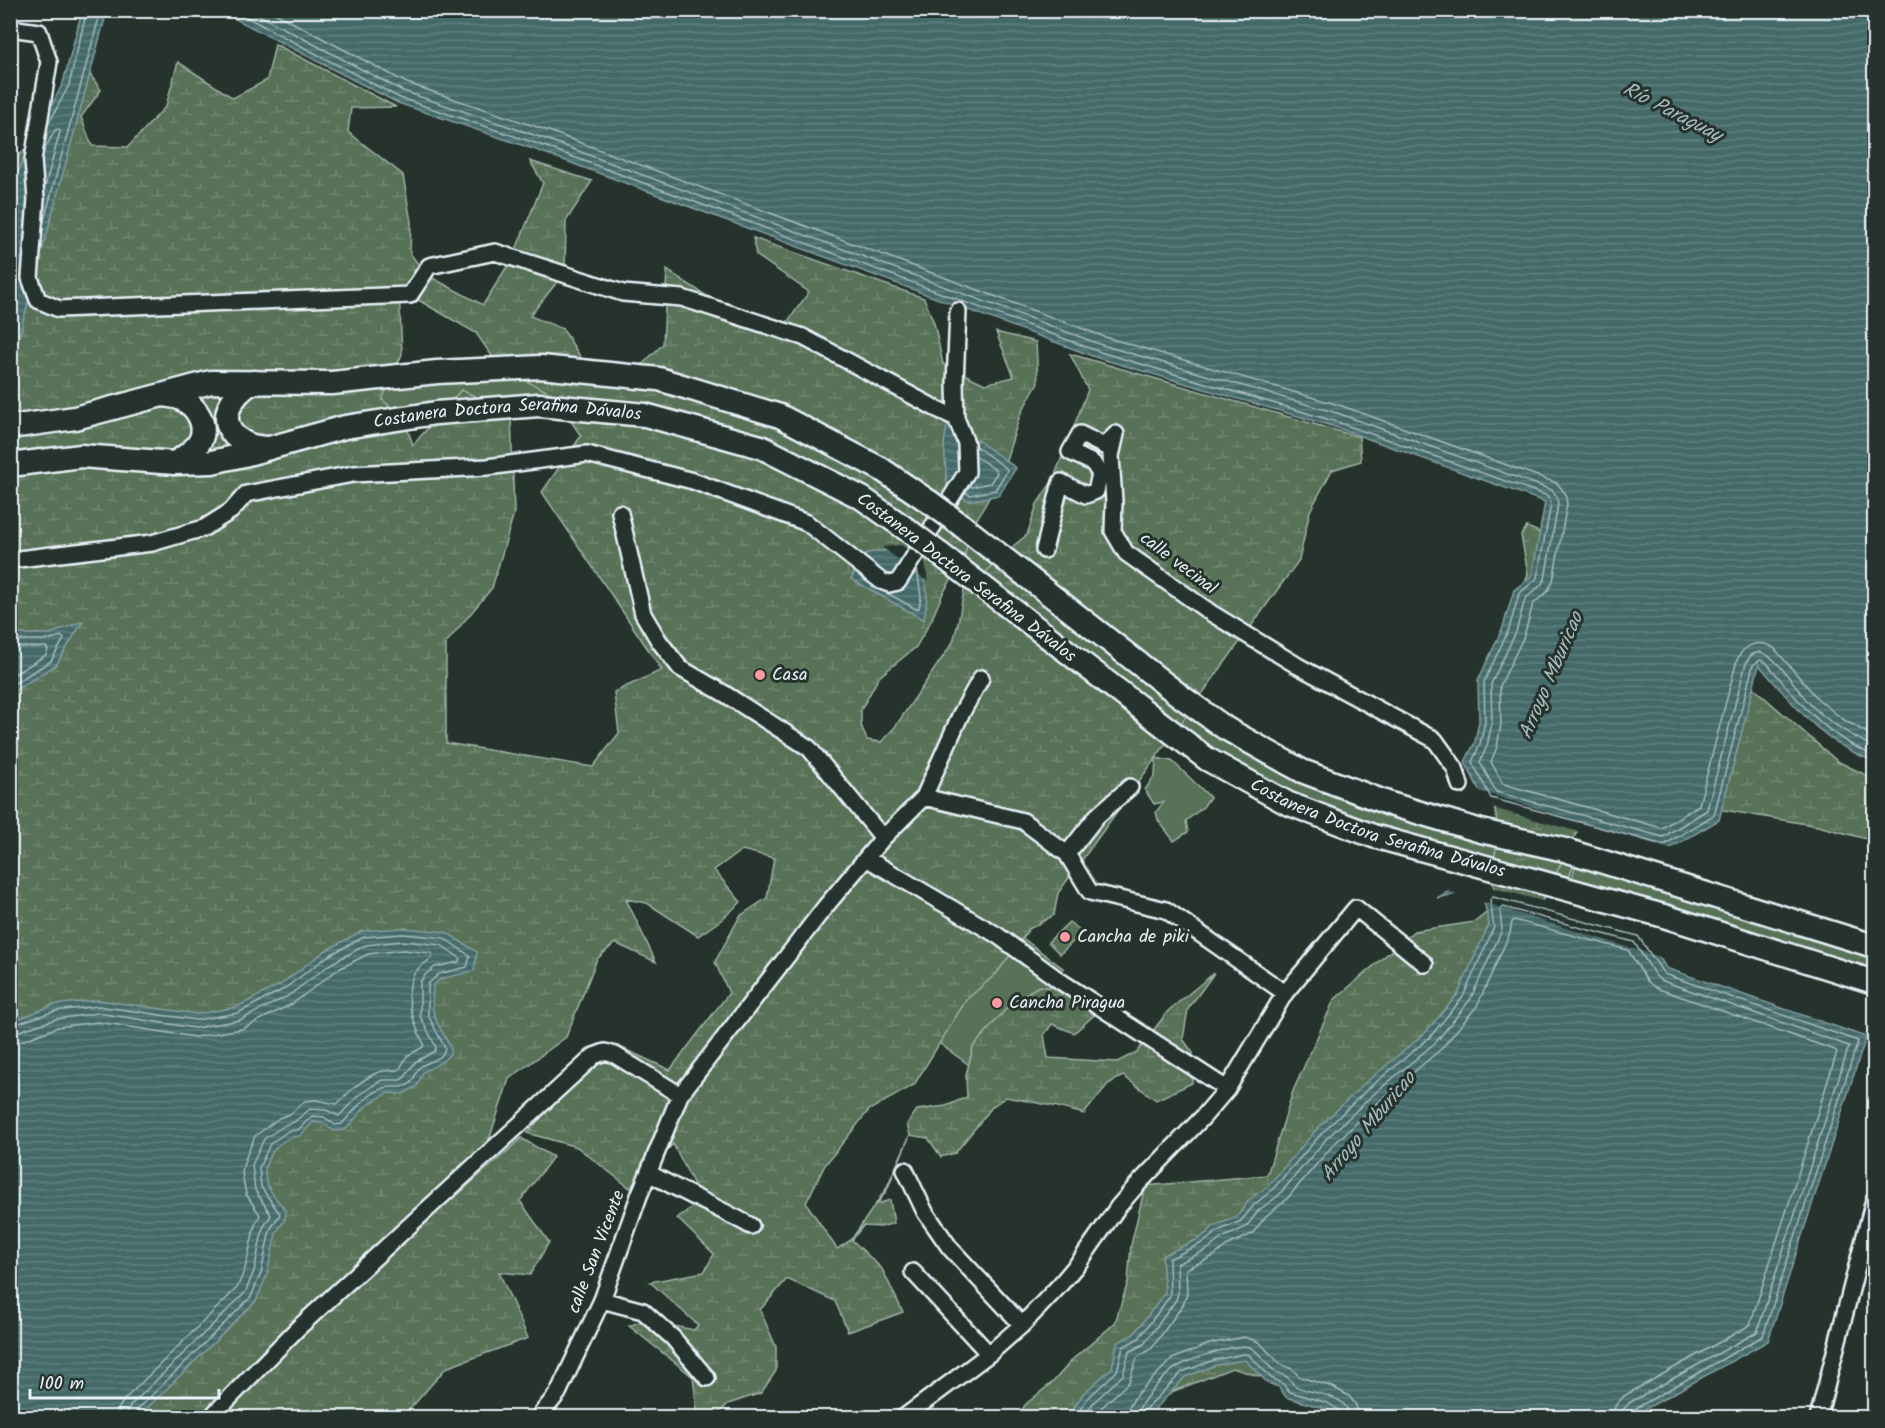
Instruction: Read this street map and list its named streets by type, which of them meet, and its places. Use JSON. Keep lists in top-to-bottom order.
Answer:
{
  "streets": {
    "highway": ["Costanera Doctora Serafina Dávalos"],
    "street": ["calle vecinal", "calle San Vicente"]
  },
  "water": ["Río Paraguay", "Arroyo Mburicao"],
  "places": ["Casa", "Cancha de piki", "Cancha Piragua"],
  "scale_bar": "100 m"
}
